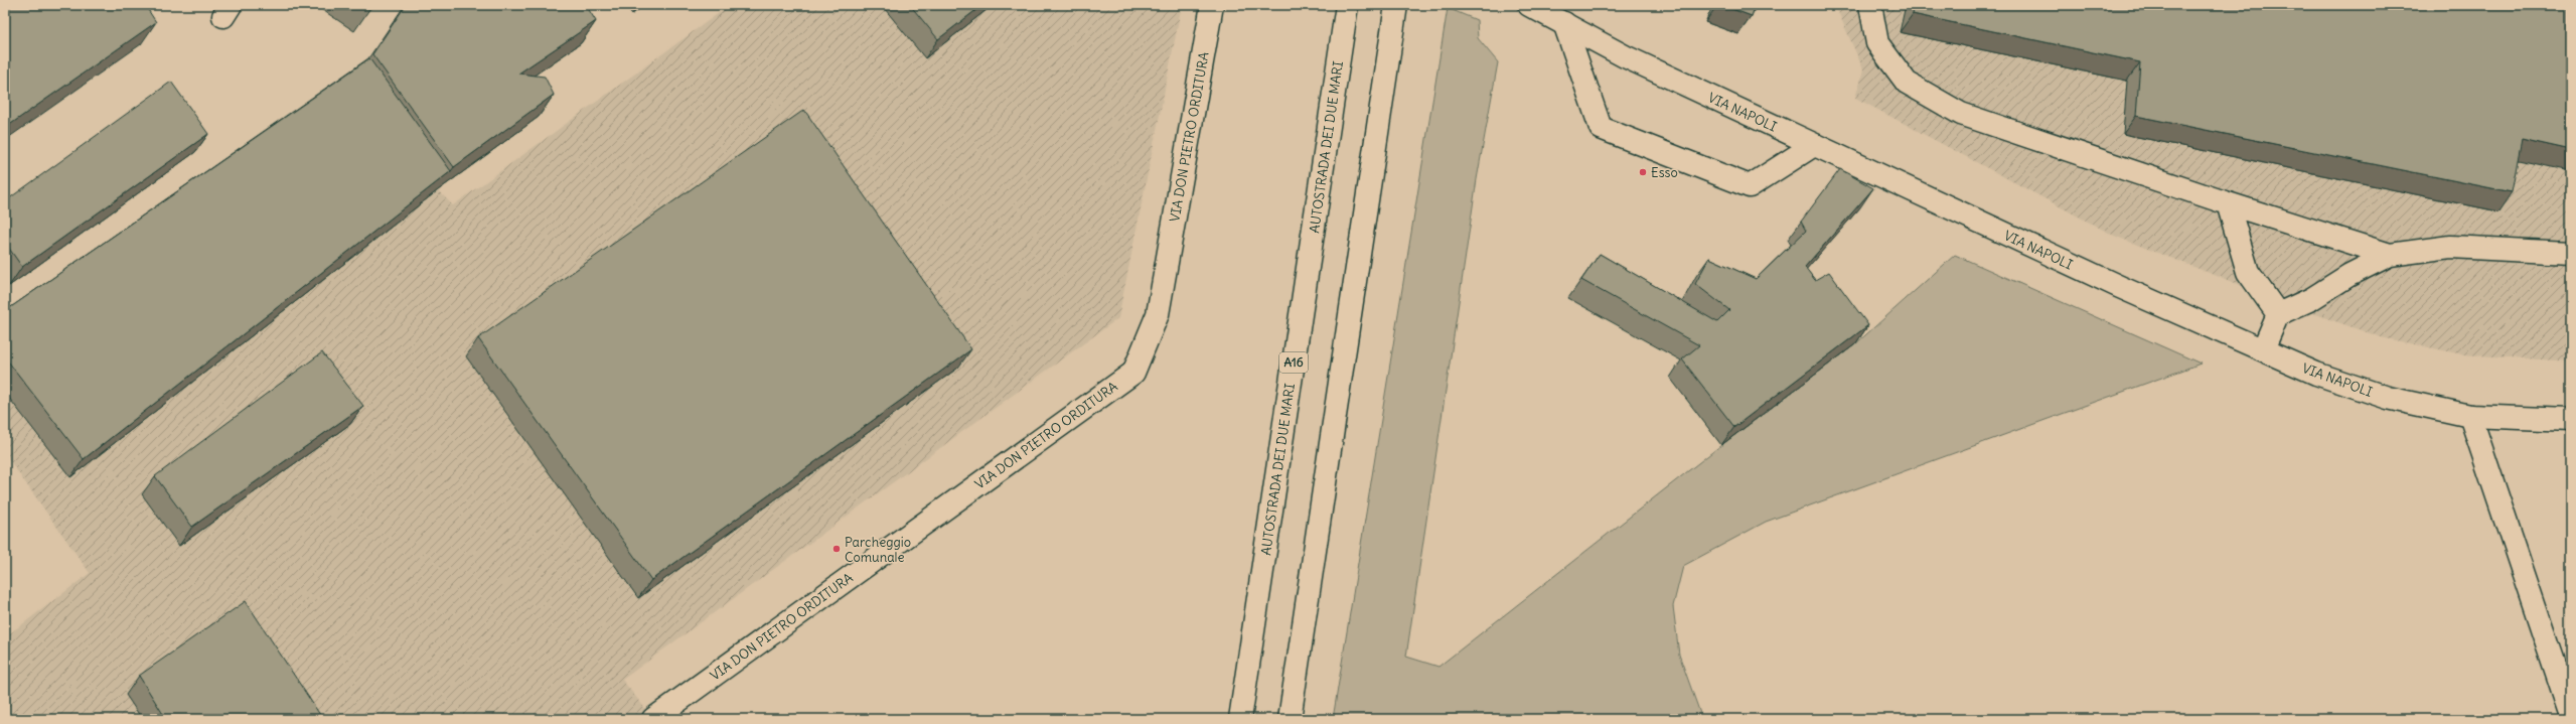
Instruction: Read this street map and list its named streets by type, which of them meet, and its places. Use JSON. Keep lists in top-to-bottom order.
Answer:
{
  "streets": {
    "main road": [
      "VIA NAPOLI",
      "VIA DON PIETRO ORDITURA",
      "AUTOSTRADA DEI DUE MARI",
      "A16"
    ]
  },
  "places": ["Esso", "Parcheggio Comunale"]
}
